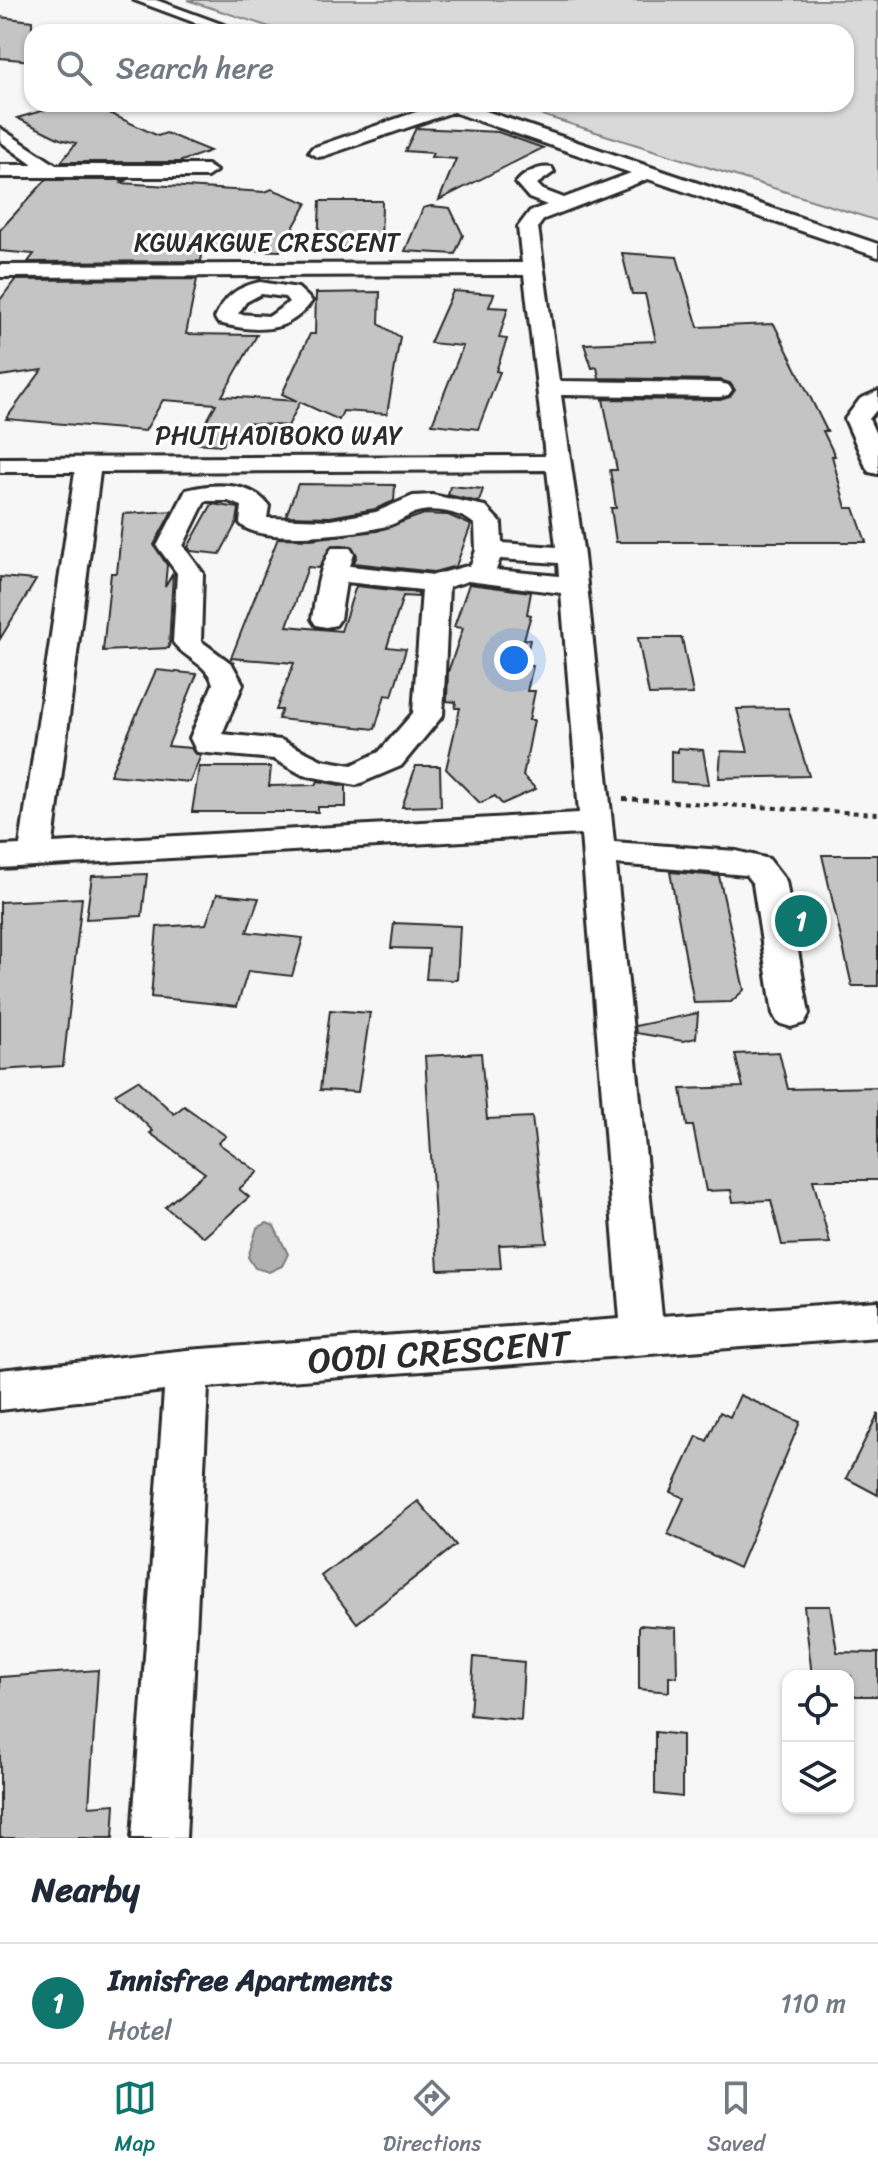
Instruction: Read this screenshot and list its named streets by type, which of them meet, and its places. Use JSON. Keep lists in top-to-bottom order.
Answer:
{
  "streets": {
    "street": ["KGWAKGWE CRESCENT", "PHUTHADIBOKO WAY", "OODI CRESCENT"]
  },
  "page": {
    "search": "Search here",
    "pins": "1",
    "heading": "Nearby",
    "list": [
      {
        "mark": "1",
        "name": "Innisfree Apartments",
        "note": "Hotel",
        "value": "110 m"
      }
    ],
    "nav": ["Map", "Directions", "Saved"]
  }
}
